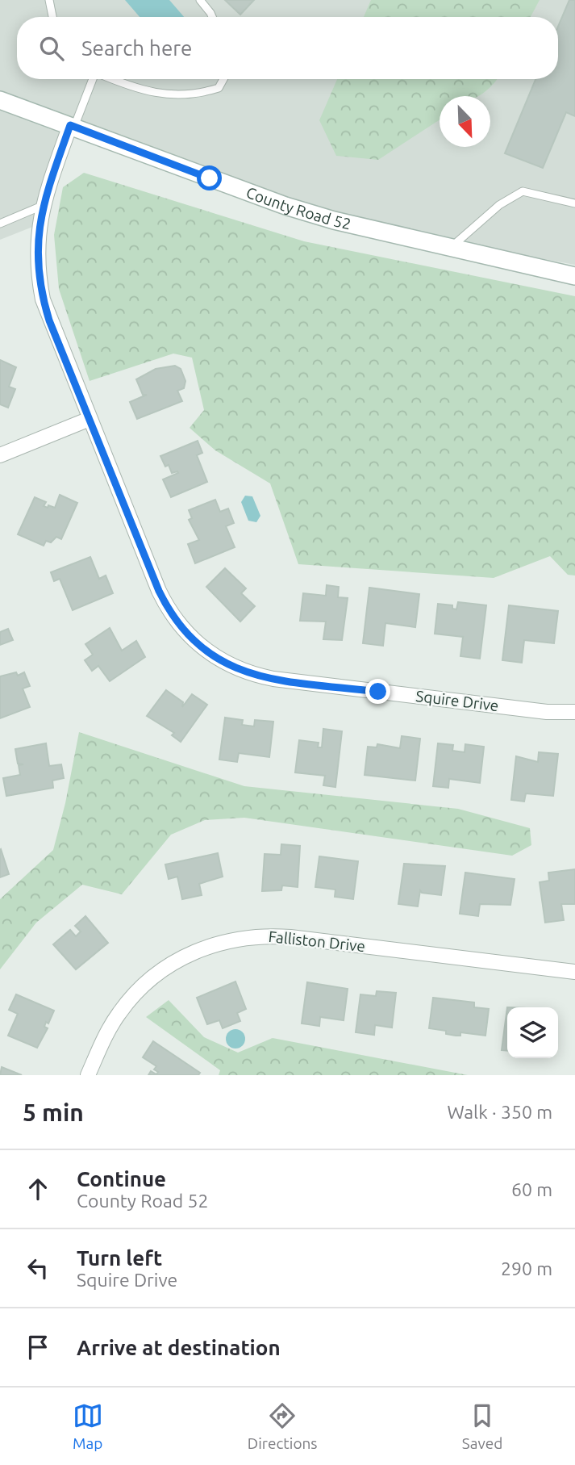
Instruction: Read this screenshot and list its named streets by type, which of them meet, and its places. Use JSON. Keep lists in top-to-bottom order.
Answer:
{
  "streets": {
    "main road": ["County Road 52"],
    "street": ["Squire Drive", "Falliston Drive"]
  },
  "crossings": [
    ["County Road 52", "Squire Drive"]
  ],
  "north": "bottom right",
  "page": {
    "search": "Search here",
    "heading": ["5 min", "Walk · 350 m"],
    "list": [
      ["Continue", "County Road 52", "60 m"],
      ["Turn left", "Squire Drive", "290 m"],
      "Arrive at destination"
    ],
    "nav": ["Map", "Directions", "Saved"]
  }
}
